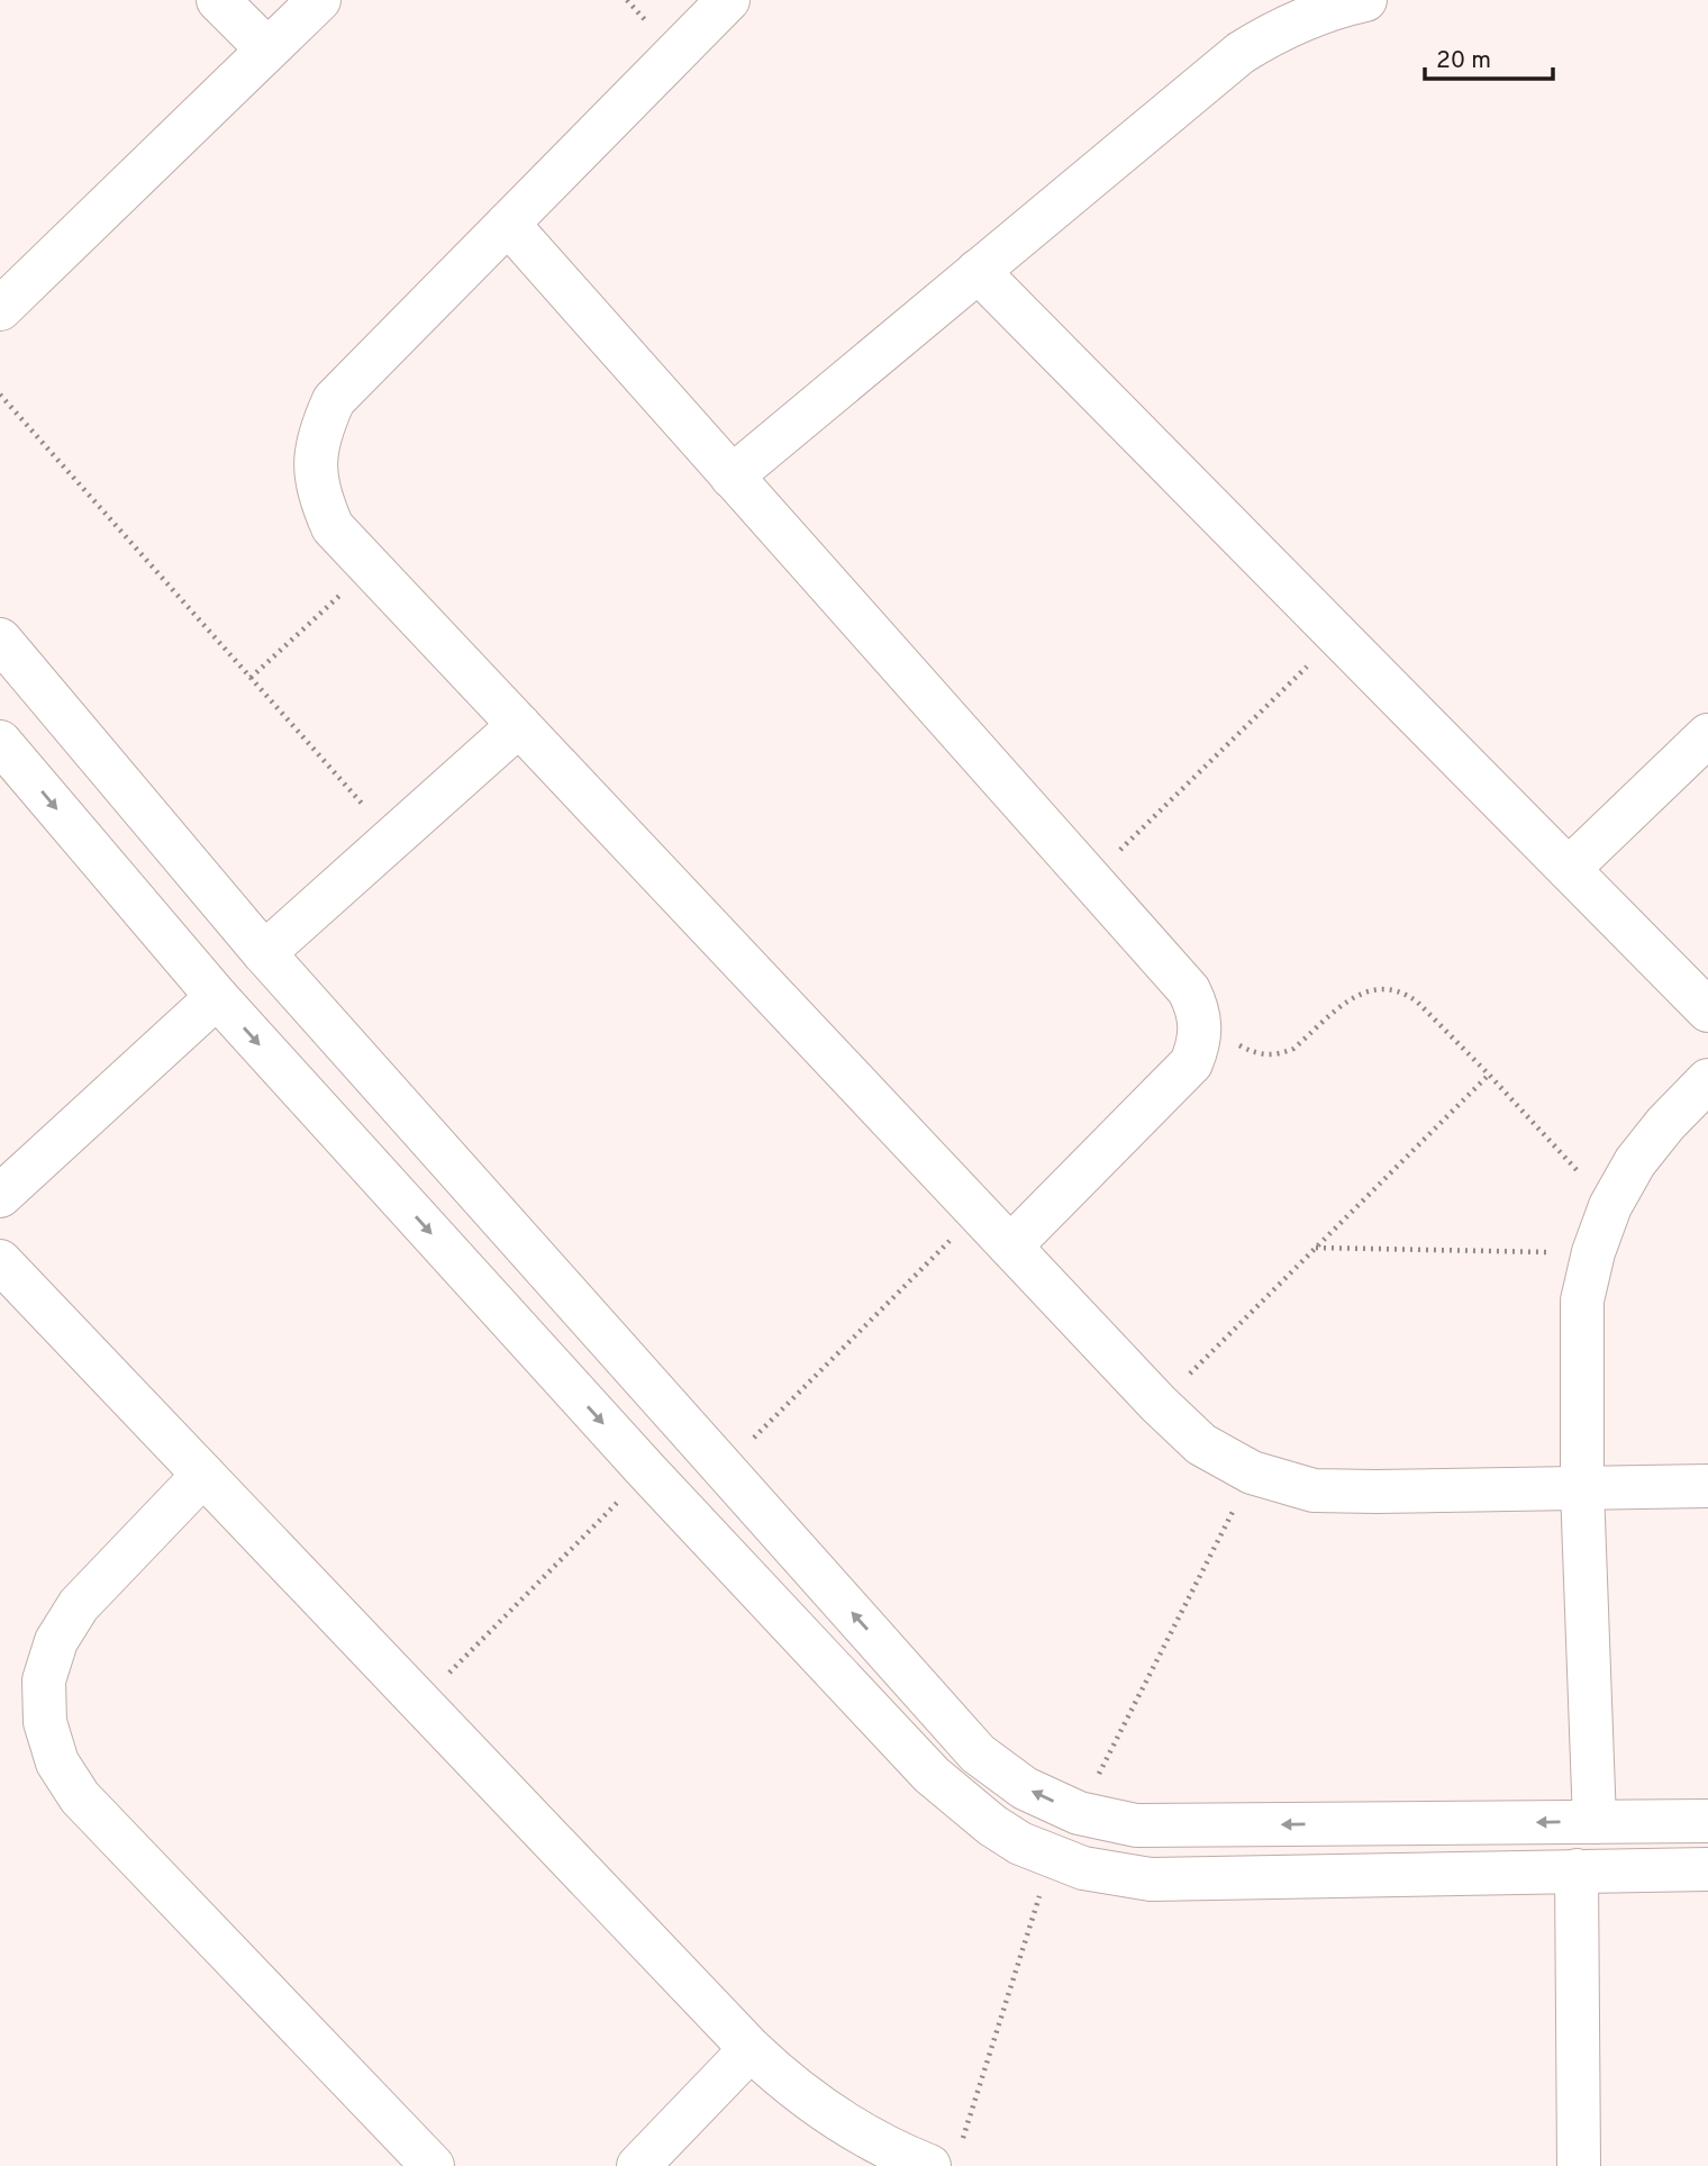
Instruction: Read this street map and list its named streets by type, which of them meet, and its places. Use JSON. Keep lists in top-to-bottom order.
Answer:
{
  "scale_bar": "20 m"
}
